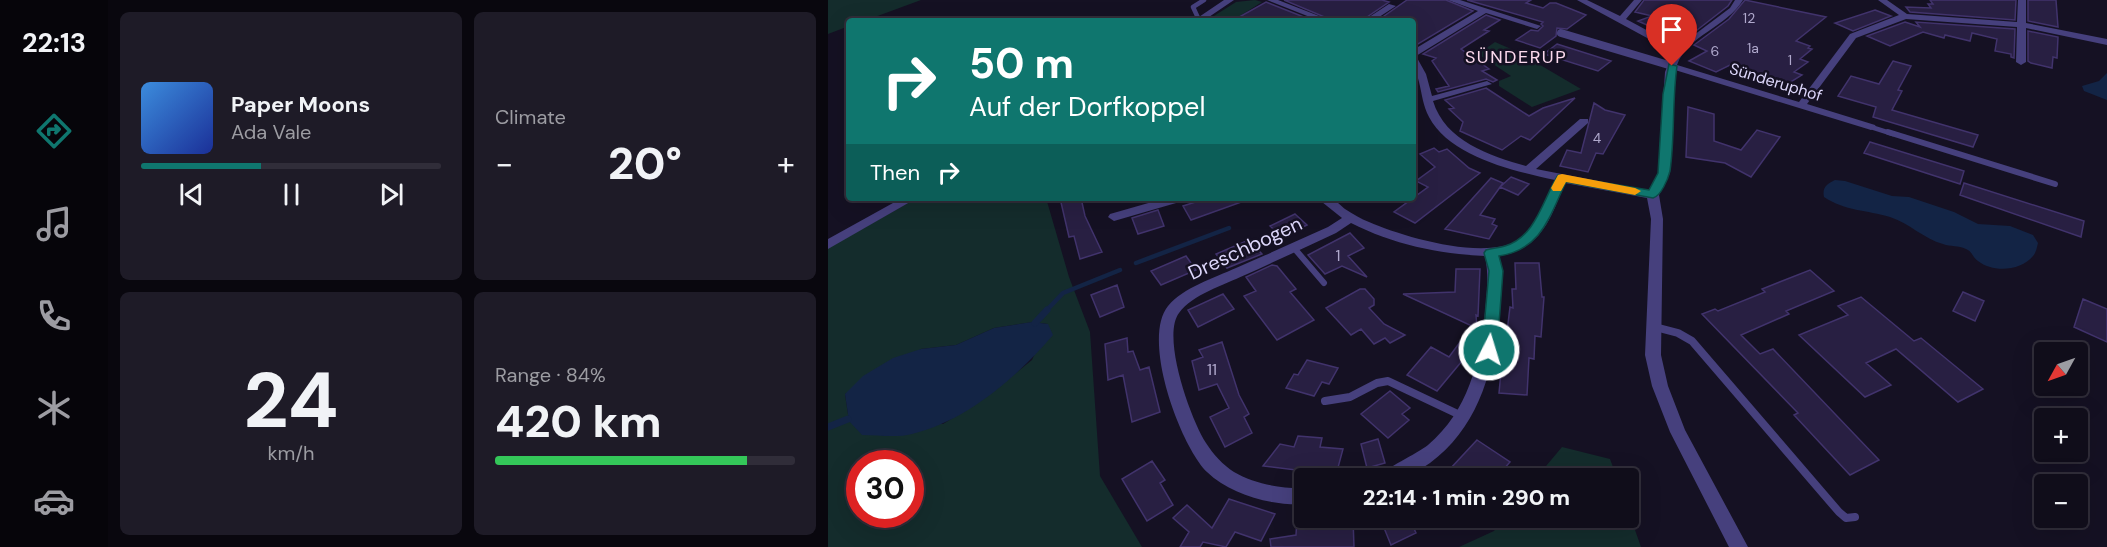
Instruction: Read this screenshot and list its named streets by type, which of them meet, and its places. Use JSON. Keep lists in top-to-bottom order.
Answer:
{
  "streets": {
    "street": ["Sünderuphof", "Dreschbogen"]
  },
  "districts": ["SÜNDERUP"],
  "house_numbers": [
    "12",
    "1a",
    "6",
    "1",
    "4",
    "1",
    "11"
  ],
  "north": "bottom left",
  "page": {
    "tabs": "22:13",
    "tile": [
      "Climate",
      ["24", "km/h"],
      ["Range · 84%", "420 km"]
    ],
    "turn": ["50 m", "Auf der Dorfkoppel"],
    "song": ["Paper Moons", "Ada Vale"],
    "heat": ["−", "20°", "+"],
    "then": "Then",
    "map_buttons": ["+", "−"],
    "limit": "30",
    "trip": "22:14 · 1 min · 290 m"
  }
}
